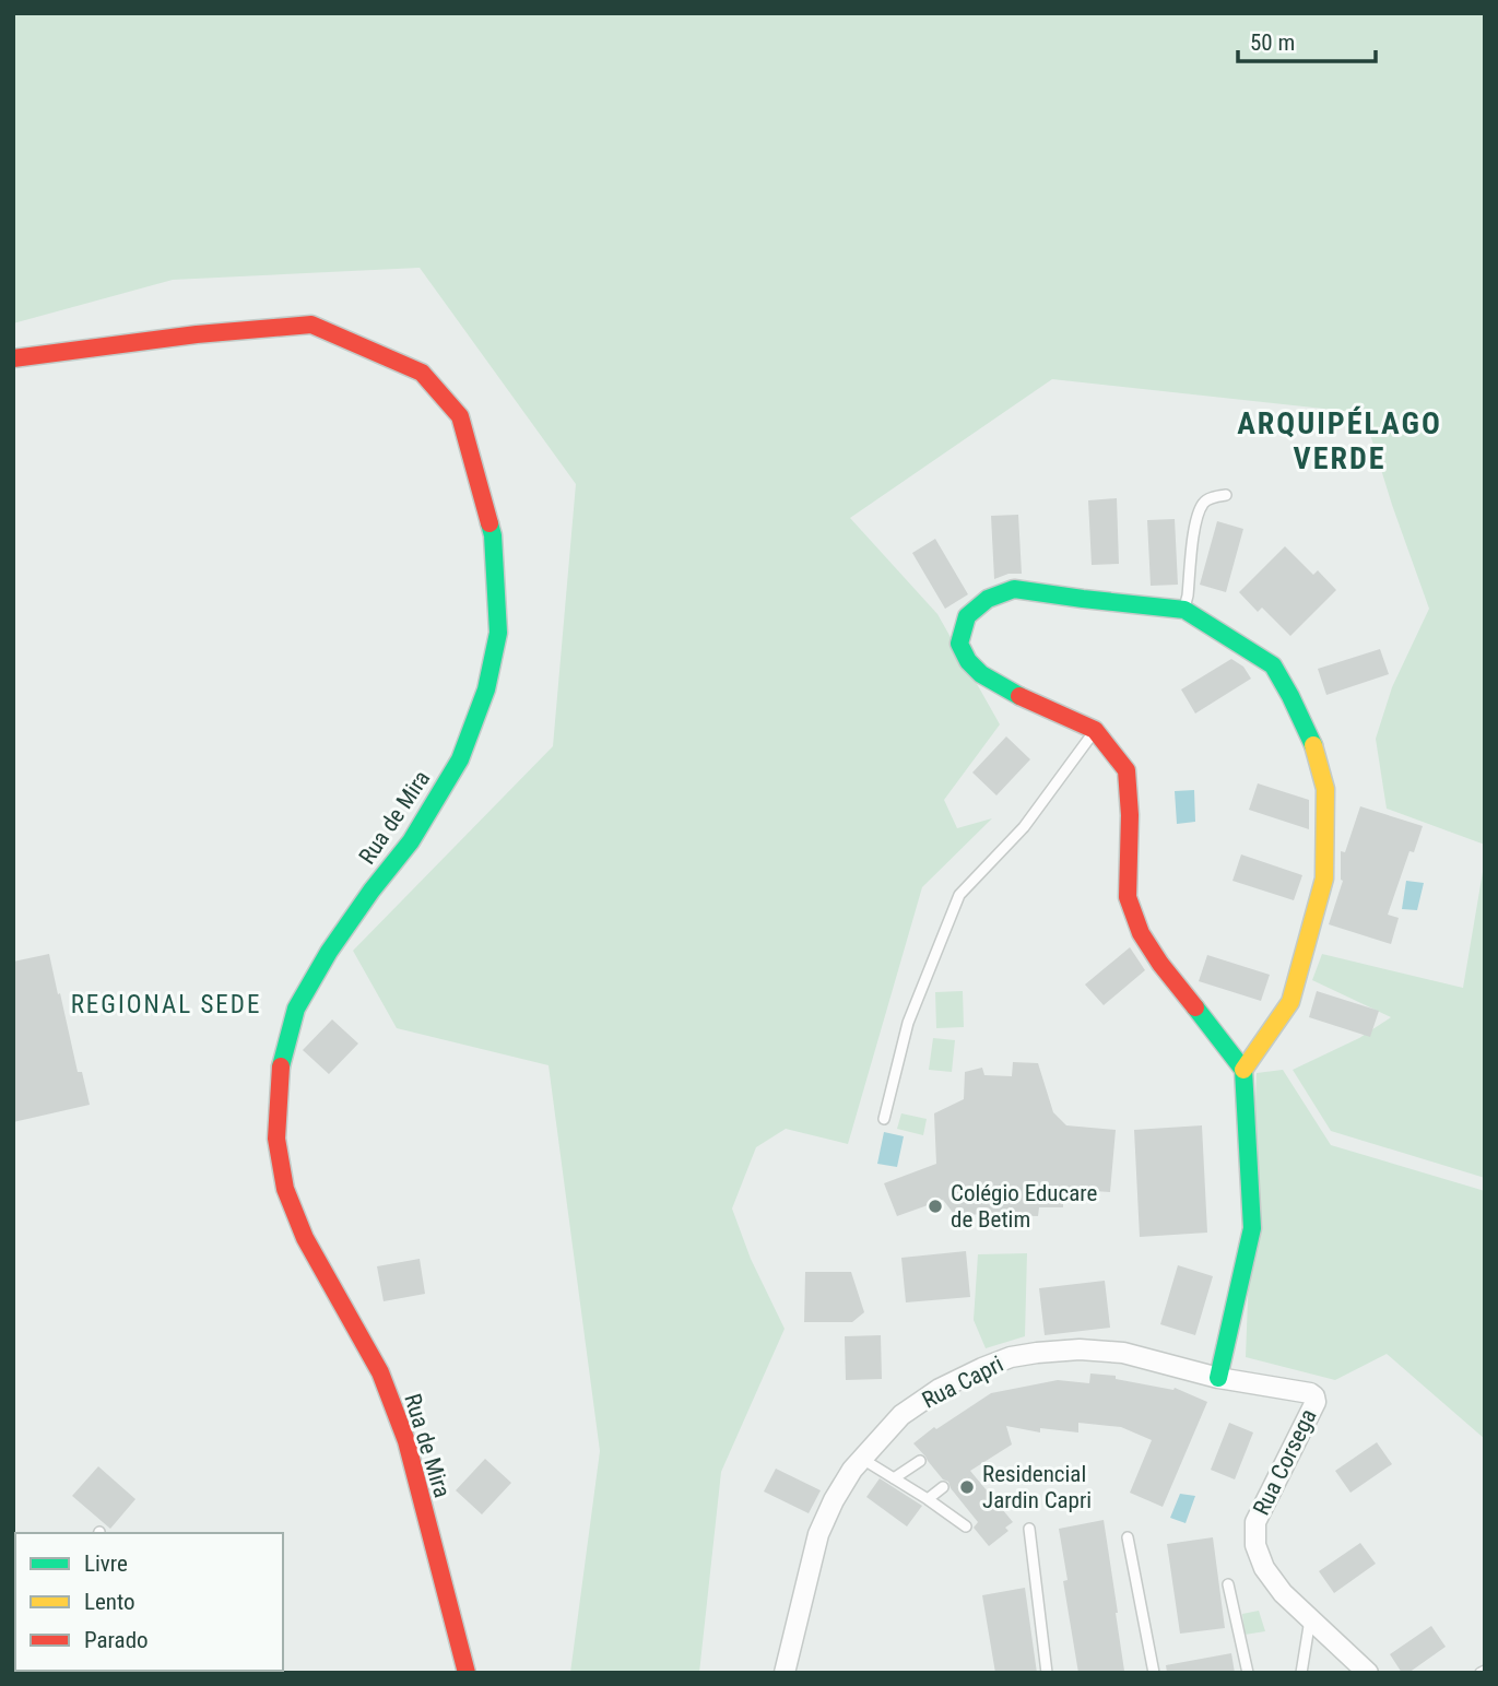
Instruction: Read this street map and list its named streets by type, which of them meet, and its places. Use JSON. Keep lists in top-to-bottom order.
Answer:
{
  "streets": {
    "street": ["Rua de Mira", "Rua Capri", "Rua Corsega"]
  },
  "crossings": [
    ["Rua Capri", "Rua Corsega"]
  ],
  "districts": ["ARQUIPÉLAGO VERDE", "REGIONAL SEDE"],
  "places": ["Colégio Educare de Betim", "Residencial Jardin Capri"],
  "legend": ["Livre", "Lento", "Parado"],
  "scale_bar": "50 m"
}
